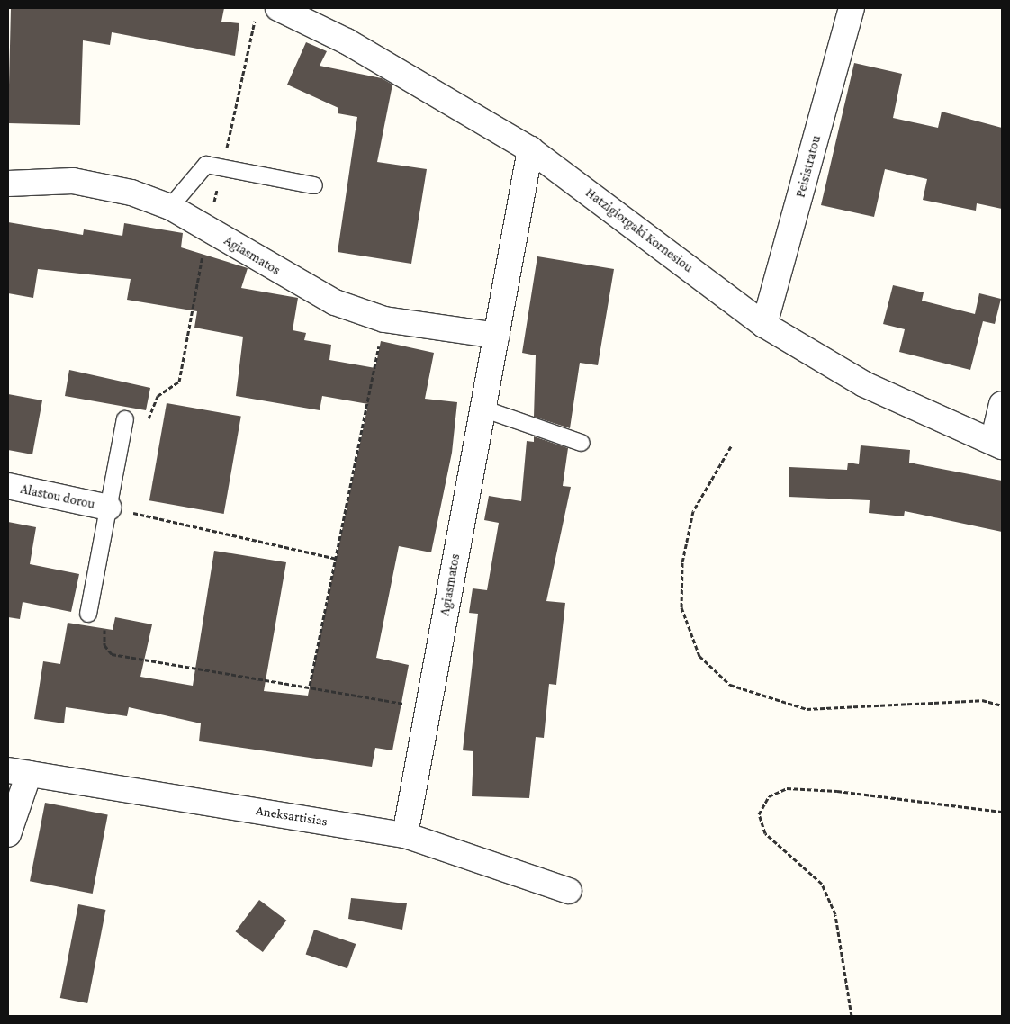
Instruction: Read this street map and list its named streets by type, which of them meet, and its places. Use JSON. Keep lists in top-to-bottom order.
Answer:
{
  "streets": {
    "street": [
      "Peisistratou",
      "Hatzigiorgaki Kornesiou",
      "Agiasmatos",
      "Alastou dorou",
      "Aneksartisias"
    ]
  },
  "crossings": [
    ["Peisistratou", "Hatzigiorgaki Kornesiou"],
    ["Hatzigiorgaki Kornesiou", "Agiasmatos"],
    ["Agiasmatos", "Aneksartisias"]
  ]
}
